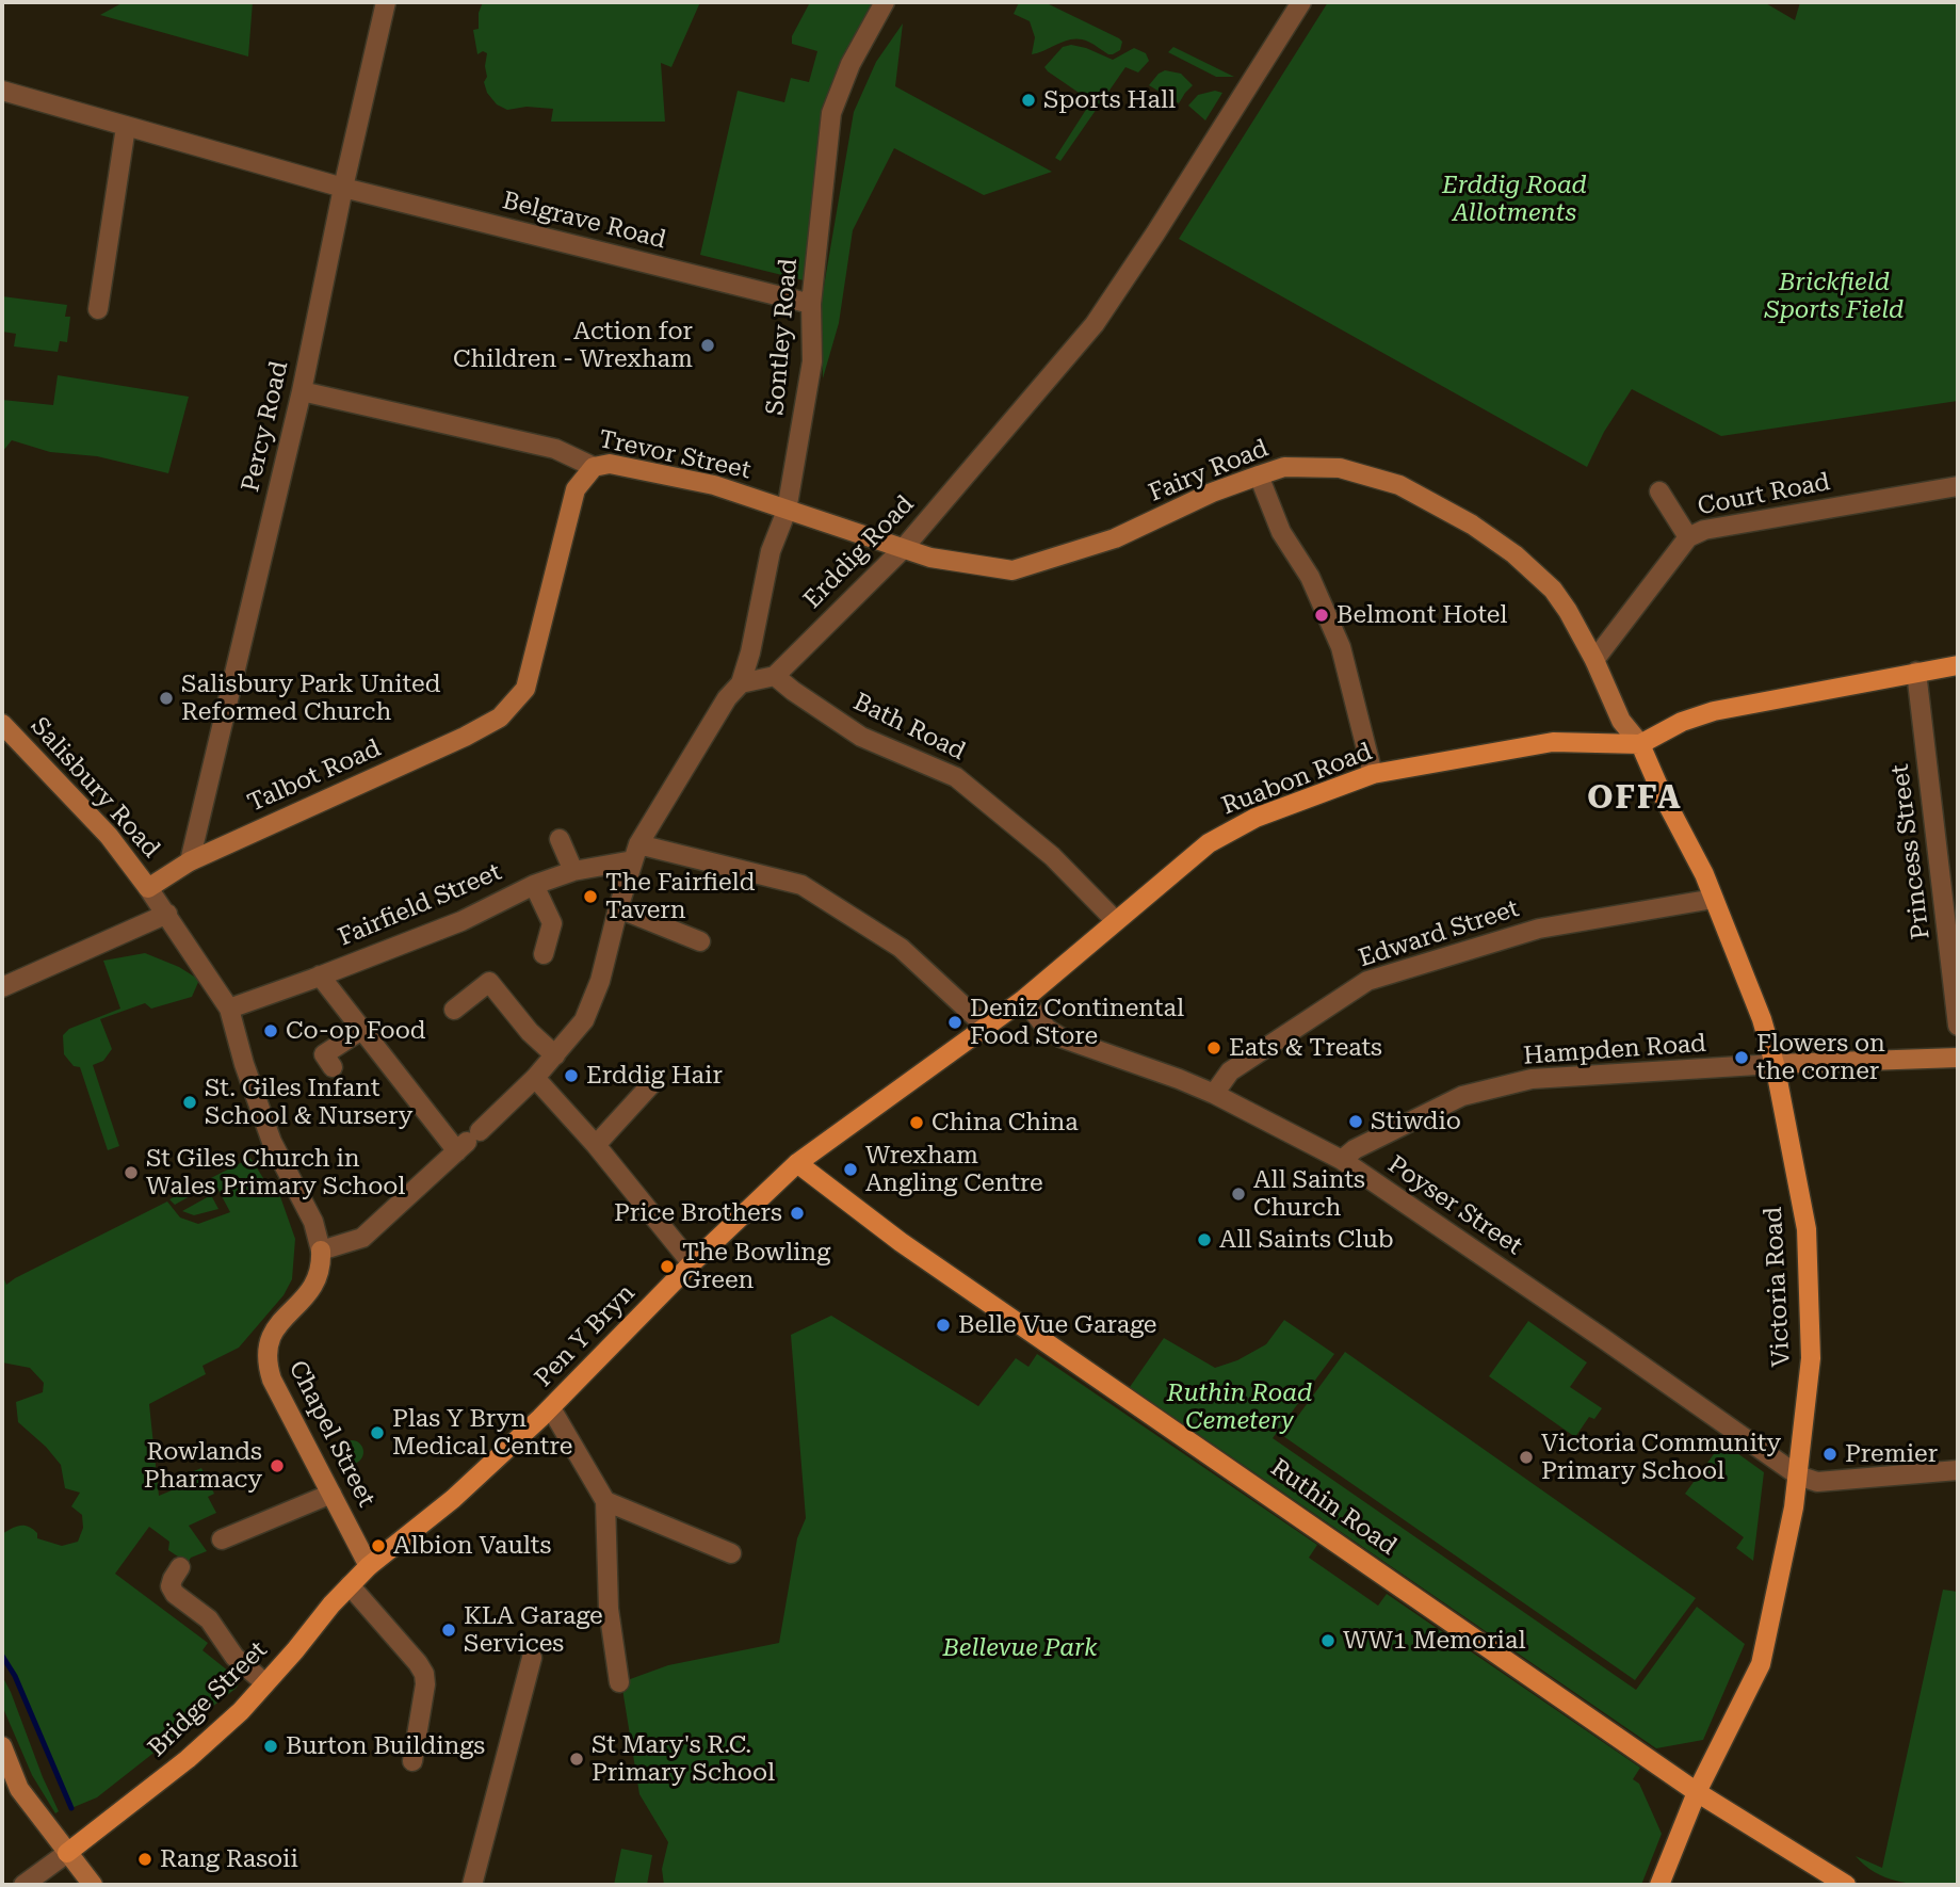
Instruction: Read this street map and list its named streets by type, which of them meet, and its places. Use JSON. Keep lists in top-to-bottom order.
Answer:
{
  "streets": {
    "main road": [
      "Trevor Street",
      "Fairy Road",
      "Talbot Road",
      "Ruabon Road",
      "Salisbury Road",
      "Victoria Road",
      "Pen Y Bryn",
      "Chapel Street",
      "Ruthin Road",
      "Bridge Street"
    ],
    "street": [
      "Belgrave Road",
      "Sontley Road",
      "Percy Road",
      "Court Road",
      "Erddig Road",
      "Bath Road",
      "Princess Street",
      "Fairfield Street",
      "Edward Street",
      "Hampden Road",
      "Poyser Street"
    ]
  },
  "crossings": [
    ["Belgrave Road", "Sontley Road"],
    ["Belgrave Road", "Percy Road"],
    ["Sontley Road", "Trevor Street"],
    ["Percy Road", "Trevor Street"],
    ["Percy Road", "Talbot Road"],
    ["Trevor Street", "Fairy Road"],
    ["Trevor Street", "Erddig Road"],
    ["Trevor Street", "Talbot Road"],
    ["Fairy Road", "Court Road"],
    ["Fairy Road", "Erddig Road"],
    ["Fairy Road", "Ruabon Road"],
    ["Fairy Road", "Victoria Road"],
    ["Erddig Road", "Bath Road"],
    ["Bath Road", "Ruabon Road"],
    ["Talbot Road", "Salisbury Road"],
    ["Ruabon Road", "Princess Street"],
    ["Ruabon Road", "Poyser Street"],
    ["Ruabon Road", "Victoria Road"],
    ["Ruabon Road", "Pen Y Bryn"],
    ["Ruabon Road", "Ruthin Road"],
    ["Edward Street", "Poyser Street"],
    ["Edward Street", "Victoria Road"],
    ["Hampden Road", "Poyser Street"],
    ["Hampden Road", "Victoria Road"],
    ["Poyser Street", "Victoria Road"],
    ["Victoria Road", "Ruthin Road"],
    ["Pen Y Bryn", "Chapel Street"],
    ["Pen Y Bryn", "Ruthin Road"],
    ["Pen Y Bryn", "Bridge Street"],
    ["Chapel Street", "Bridge Street"]
  ],
  "districts": ["OFFA"],
  "parks": [
    "Erddig Road Allotments",
    "Brickfield Sports Field",
    "Ruthin Road Cemetery",
    "Bellevue Park"
  ],
  "places": [
    "Sports Hall",
    "Action for Children - Wrexham",
    "Belmont Hotel",
    "Salisbury Park United Reformed Church",
    "The Fairfield Tavern",
    "Deniz Continental Food Store",
    "Co-op Food",
    "Eats & Treats",
    "Flowers on the corner",
    "Erddig Hair",
    "St. Giles Infant School & Nursery",
    "Stiwdio",
    "China China",
    "Wrexham Angling Centre",
    "St Giles Church in Wales Primary School",
    "All Saints Church",
    "Price Brothers",
    "All Saints Club",
    "The Bowling Green",
    "Belle Vue Garage",
    "Plas Y Bryn Medical Centre",
    "Premier",
    "Victoria Community Primary School",
    "Rowlands Pharmacy",
    "Albion Vaults",
    "KLA Garage Services",
    "WW1 Memorial",
    "Burton Buildings",
    "St Mary's R.C. Primary School",
    "Rang Rasoii"
  ]
}
